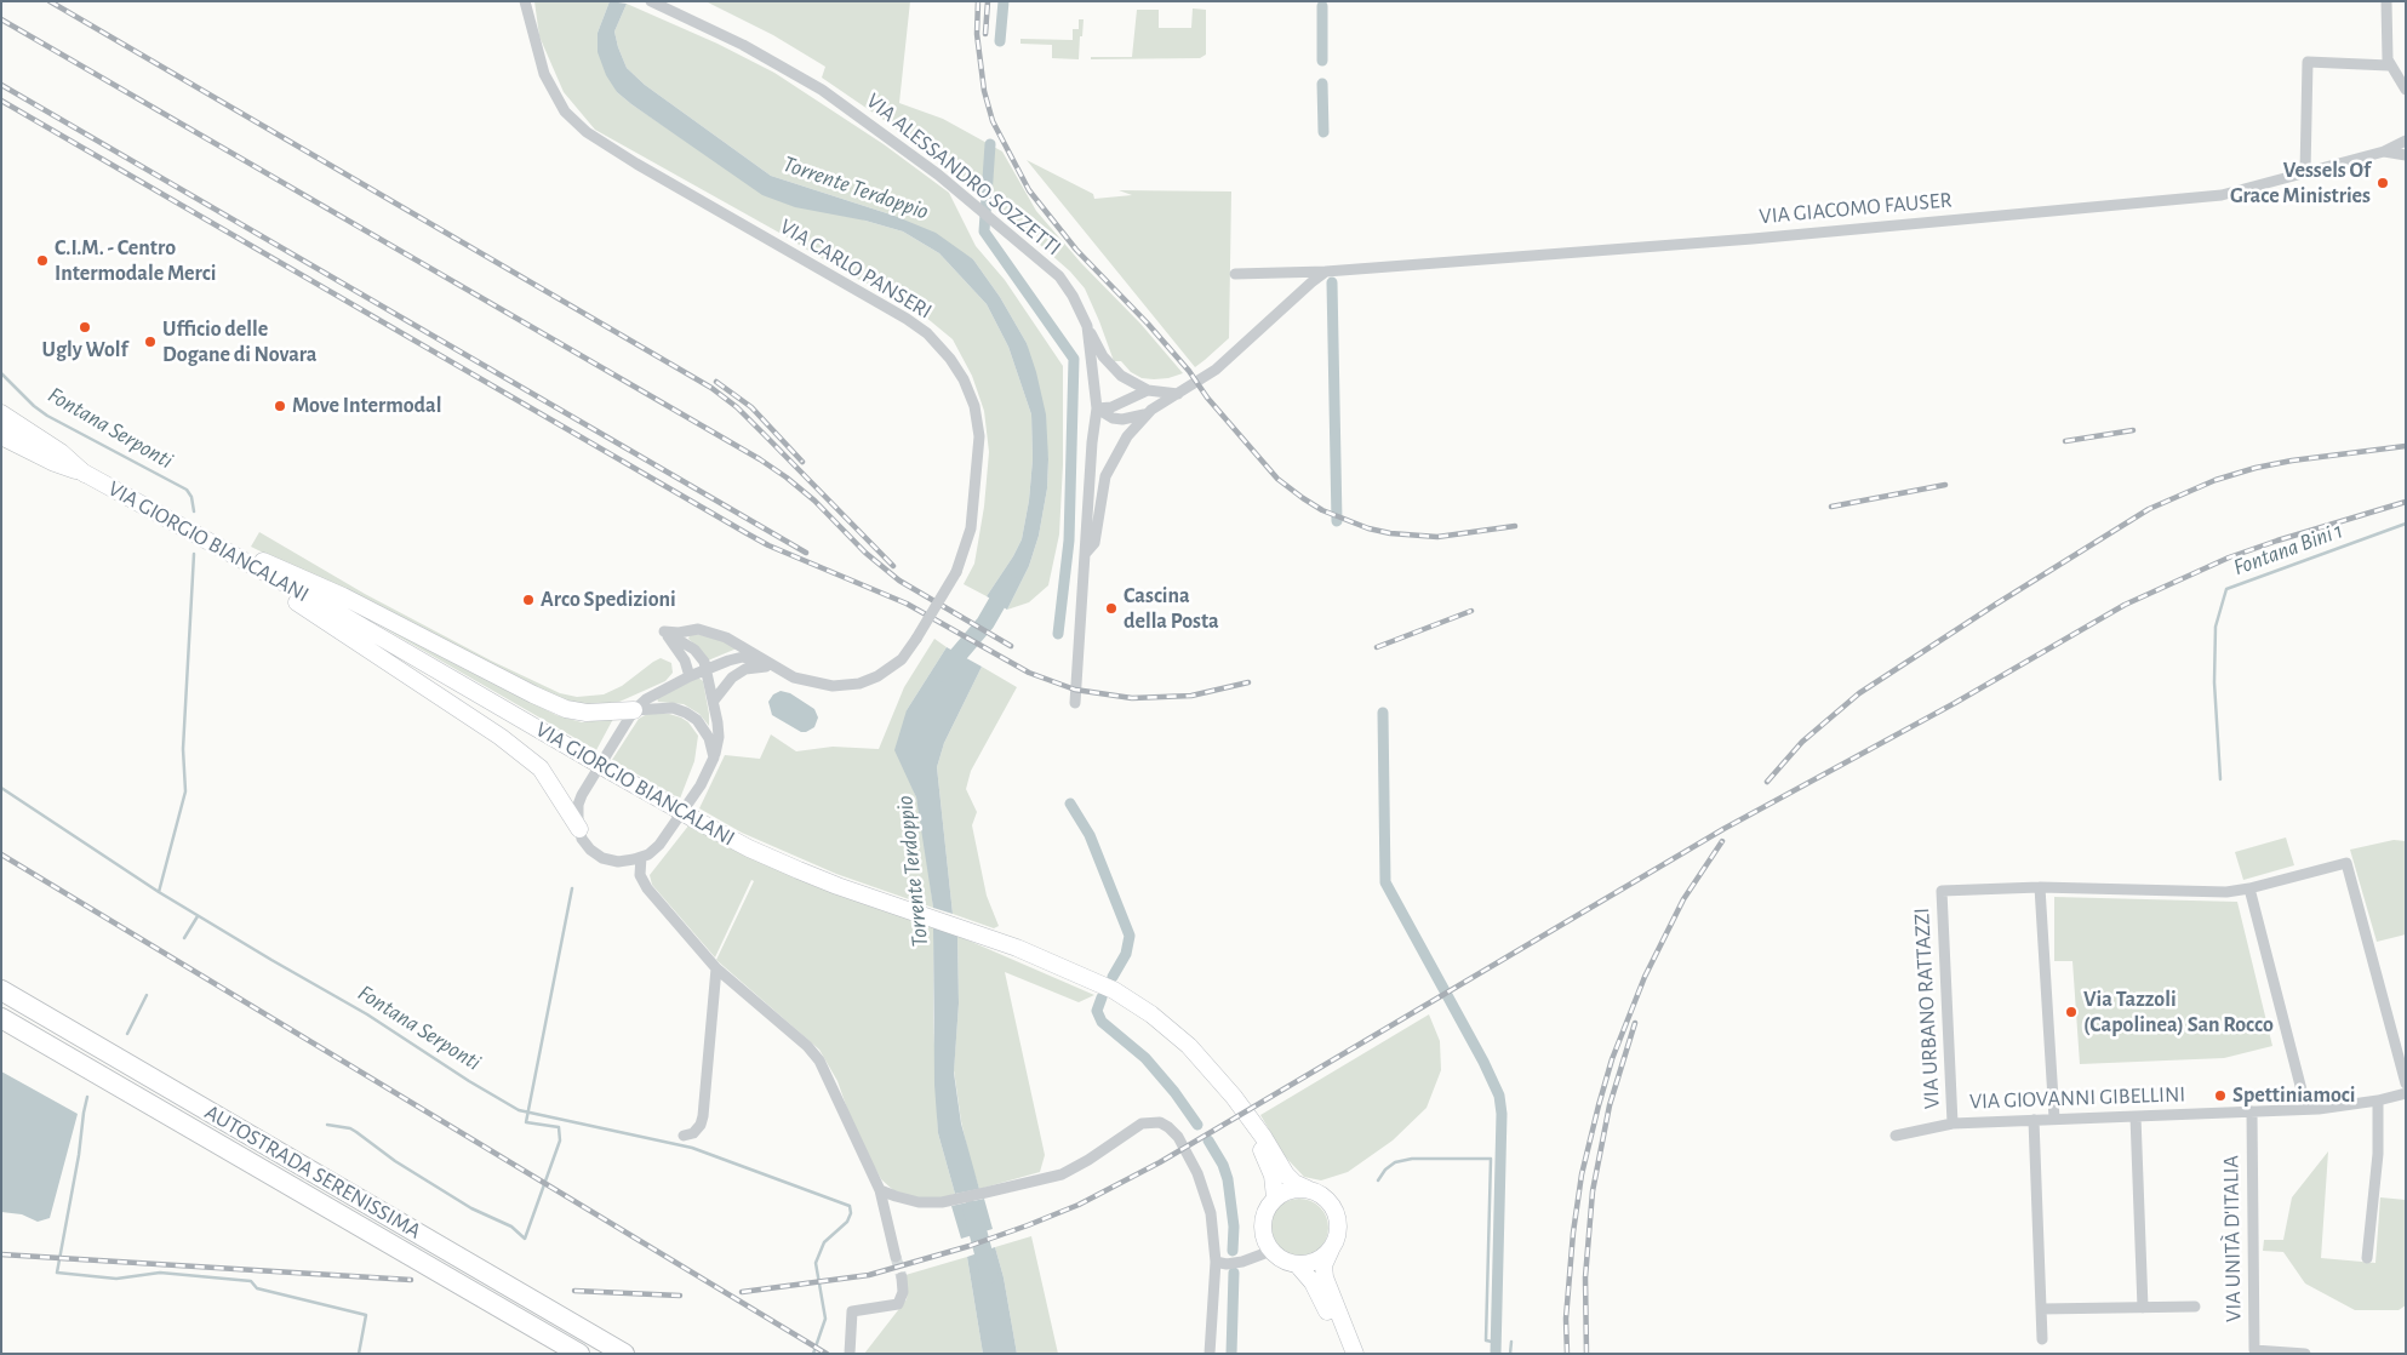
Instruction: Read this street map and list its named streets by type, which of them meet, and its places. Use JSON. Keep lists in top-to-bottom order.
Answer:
{
  "streets": {
    "highway": ["AUTOSTRADA SERENISSIMA"],
    "main road": ["VIA GIORGIO BIANCALANI"],
    "street": [
      "VIA ALESSANDRO SOZZETTI",
      "VIA GIACOMO FAUSER",
      "VIA CARLO PANSERI",
      "VIA URBANO RATTAZZI",
      "VIA GIOVANNI GIBELLINI",
      "VIA UNITÀ D'ITALIA"
    ]
  },
  "crossings": [
    ["VIA URBANO RATTAZZI", "VIA GIOVANNI GIBELLINI"],
    ["VIA GIOVANNI GIBELLINI", "VIA UNITÀ D'ITALIA"]
  ],
  "water": ["Torrente Terdoppio", "Fontana Serponti", "Fontana Bini 1"],
  "places": [
    "Vessels Of Grace Ministries",
    "C.I.M. - Centro Intermodale Merci",
    "Ugly Wolf",
    "Ufficio delle Dogane di Novara",
    "Move Intermodal",
    "Arco Spedizioni",
    "Cascina della Posta",
    "Via Tazzoli (Capolinea) San Rocco",
    "Spettiniamoci"
  ]
}
